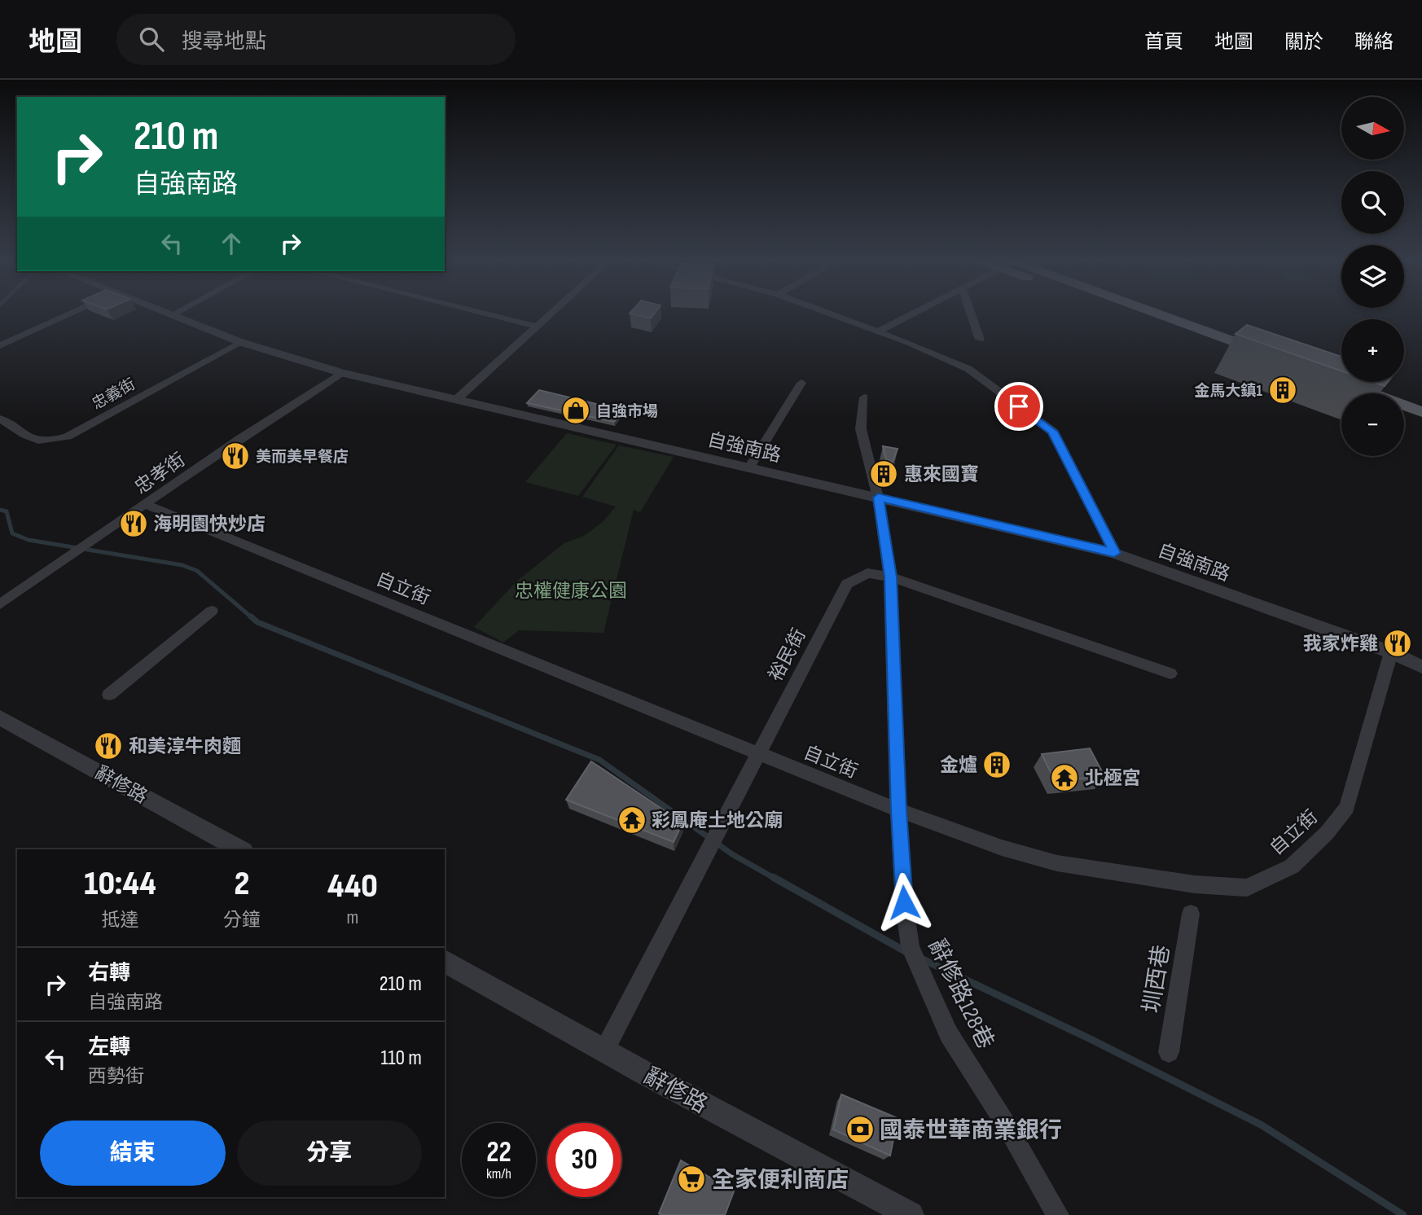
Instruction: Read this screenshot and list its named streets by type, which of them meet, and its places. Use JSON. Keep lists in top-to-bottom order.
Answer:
{
  "streets": {
    "street": [
      "忠義街",
      "自強南路",
      "忠孝街",
      "自立街",
      "裕民街",
      "辭修路",
      "圳西巷",
      "辭修路128巷"
    ]
  },
  "crossings": [
    ["忠義街", "自強南路"],
    ["自強南路", "忠孝街"],
    ["自強南路", "自立街"],
    ["自強南路", "辭修路128巷"],
    ["忠孝街", "自立街"],
    ["自立街", "裕民街"],
    ["自立街", "辭修路128巷"],
    ["裕民街", "辭修路"],
    ["裕民街", "辭修路128巷"]
  ],
  "parks": ["忠權健康公園"],
  "places": {
    "building": ["金馬大鎮1", "惠來國寶", "金爐"],
    "shop": ["自強市場"],
    "restaurant": [
      "美而美早餐店",
      "海明園快炒店",
      "我家炸雞",
      "和美淳牛肉麵"
    ],
    "temple": ["北極宮", "彩鳳庵土地公廟"],
    "bank": ["國泰世華商業銀行"],
    "supermarket": ["全家便利商店"]
  },
  "north": "right",
  "page": {
    "header": "地圖",
    "search": "搜尋地點",
    "nav": [
      "首頁",
      "地圖",
      "關於",
      "聯絡"
    ],
    "map_buttons": ["+", "−"],
    "turn": ["210 m", "自強南路"],
    "eta": [
      "10:44",
      "抵達",
      "2",
      "分鐘",
      "440",
      "m"
    ],
    "list": [
      {
        "name": "右轉",
        "note": "自強南路",
        "value": "210 m"
      },
      {
        "name": "左轉",
        "note": "西勢街",
        "value": "110 m"
      }
    ],
    "buttons": ["結束", "分享"],
    "speed": "22 km/h",
    "limit": "30"
  }
}
